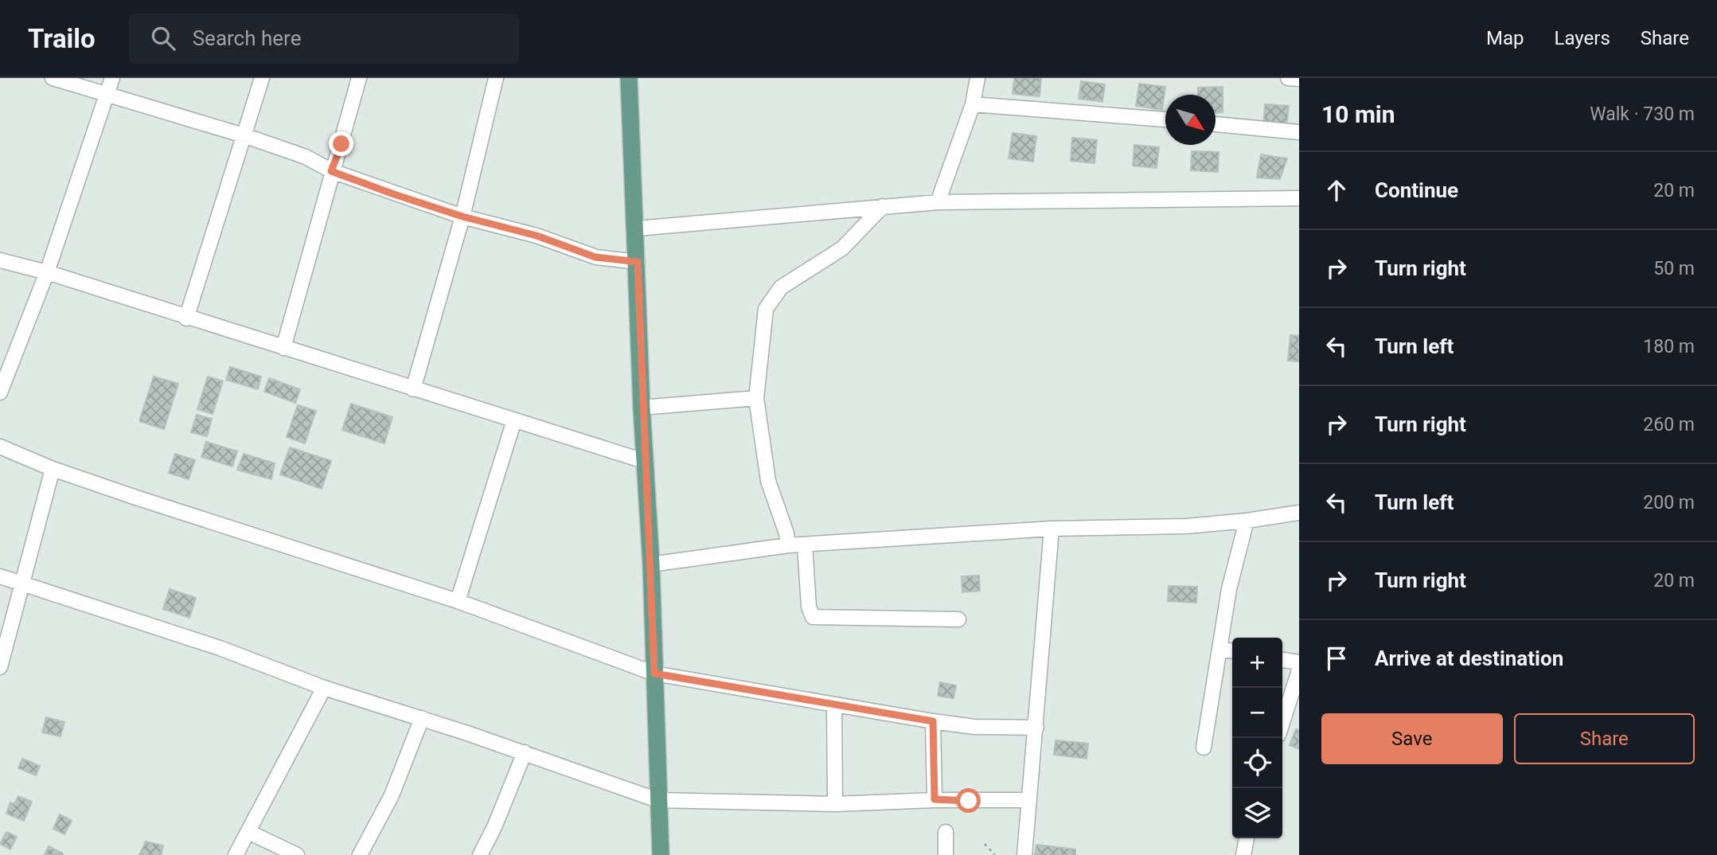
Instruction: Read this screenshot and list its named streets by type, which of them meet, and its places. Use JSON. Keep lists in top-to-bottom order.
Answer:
{
  "north": "bottom right",
  "page": {
    "header": "Trailo",
    "search": "Search here",
    "nav": ["Map", "Layers", "Share"],
    "heading": ["10 min", "Walk · 730 m"],
    "list": [
      ["Continue", "20 m"],
      ["Turn right", "50 m"],
      ["Turn left", "180 m"],
      ["Turn right", "260 m"],
      ["Turn left", "200 m"],
      ["Turn right", "20 m"],
      "Arrive at destination"
    ],
    "map_buttons": ["+", "−"],
    "buttons": ["Save", "Share"]
  }
}
